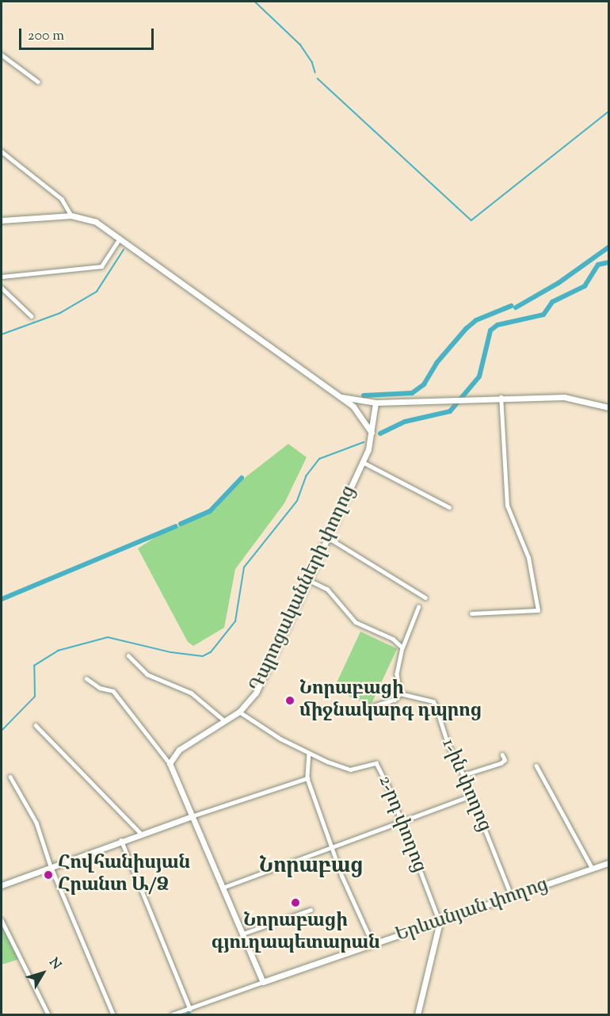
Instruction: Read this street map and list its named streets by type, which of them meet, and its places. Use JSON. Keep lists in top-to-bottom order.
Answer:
{
  "streets": {
    "main road": ["Դպրոցականների փողոց", "Երևանյան փողոց"],
    "street": ["1-ին փողոց", "2-րդ փողոց"]
  },
  "crossings": [
    ["Դպրոցականների փողոց", "2-րդ փողոց"],
    ["1-ին փողոց", "Երևանյան փողոց"],
    ["2-րդ փողոց", "Երևանյան փողոց"]
  ],
  "districts": ["Նորաբաց"],
  "places": ["Նորաբացի միջնակարգ դպրոց", "Հովհանիսյան Հրանտ Ա/Ձ", "Նորաբացի գյուղապետարան"],
  "scale_bar": "200 m",
  "north": "top right"
}
